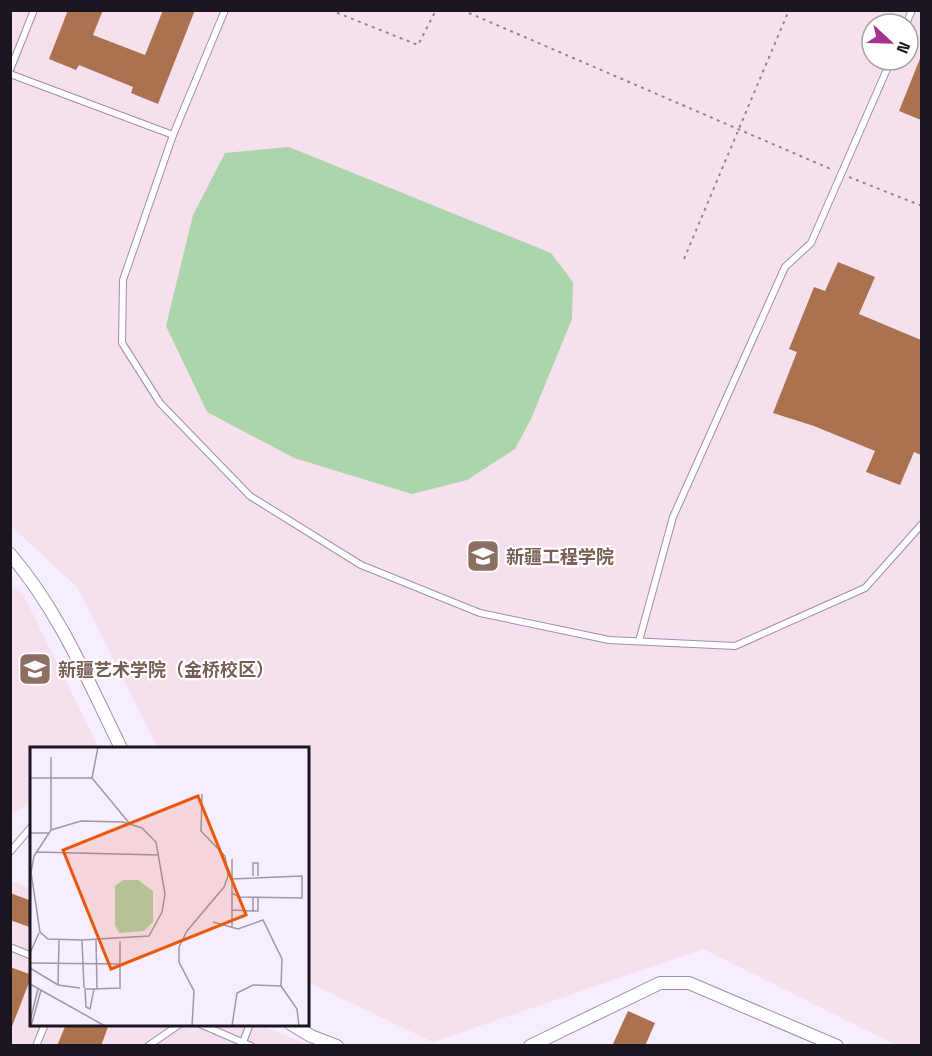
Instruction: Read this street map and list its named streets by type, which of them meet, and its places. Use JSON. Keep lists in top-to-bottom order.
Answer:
{
  "places": {
    "school or university": ["新疆工程学院", "新疆艺术学院（金桥校区）"]
  },
  "north": "right"
}
